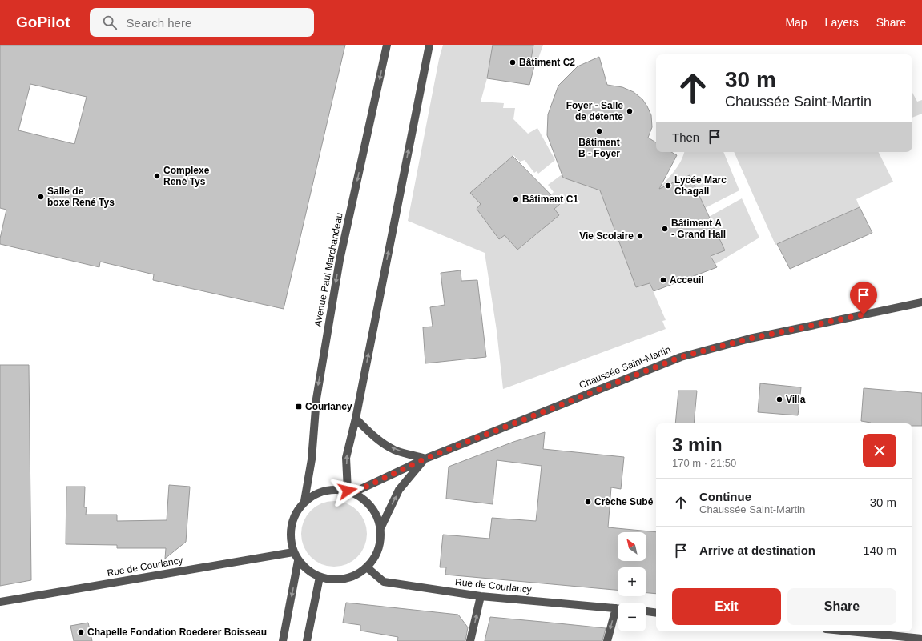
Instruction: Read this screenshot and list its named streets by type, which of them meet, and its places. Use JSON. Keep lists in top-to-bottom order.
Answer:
{
  "streets": {
    "street": ["Avenue Paul Marchandeau", "Chaussée Saint-Martin", "Rue de Courlancy"]
  },
  "crossings": [
    ["Avenue Paul Marchandeau", "Chaussée Saint-Martin"],
    ["Avenue Paul Marchandeau", "Rue de Courlancy"],
    ["Chaussée Saint-Martin", "Rue de Courlancy"]
  ],
  "places": {
    "other": [
      "Bâtiment C2",
      "Foyer - Salle de détente",
      "Bâtiment B - Foyer",
      "Complexe René Tys",
      "Lycée Marc Chagall",
      "Salle de boxe René Tys",
      "Bâtiment C1",
      "Bâtiment A - Grand Hall",
      "Vie Scolaire",
      "Acceuil",
      "Villa",
      "Crèche Subé",
      "Chapelle Fondation Roederer Boisseau"
    ],
    "transit": ["Courlancy"]
  },
  "north": "top left",
  "page": {
    "header": "GoPilot",
    "search": "Search here",
    "nav": ["Map", "Layers", "Share"],
    "turn": ["30 m", "Chaussée Saint-Martin"],
    "then": "Then",
    "heading": ["3 min", "170 m · 21:50"],
    "list": [
      {
        "name": "Continue",
        "note": "Chaussée Saint-Martin",
        "value": "30 m"
      },
      {
        "name": "Arrive at destination",
        "value": "140 m"
      }
    ],
    "map_buttons": ["+", "−"],
    "buttons": ["Exit", "Share"]
  }
}
